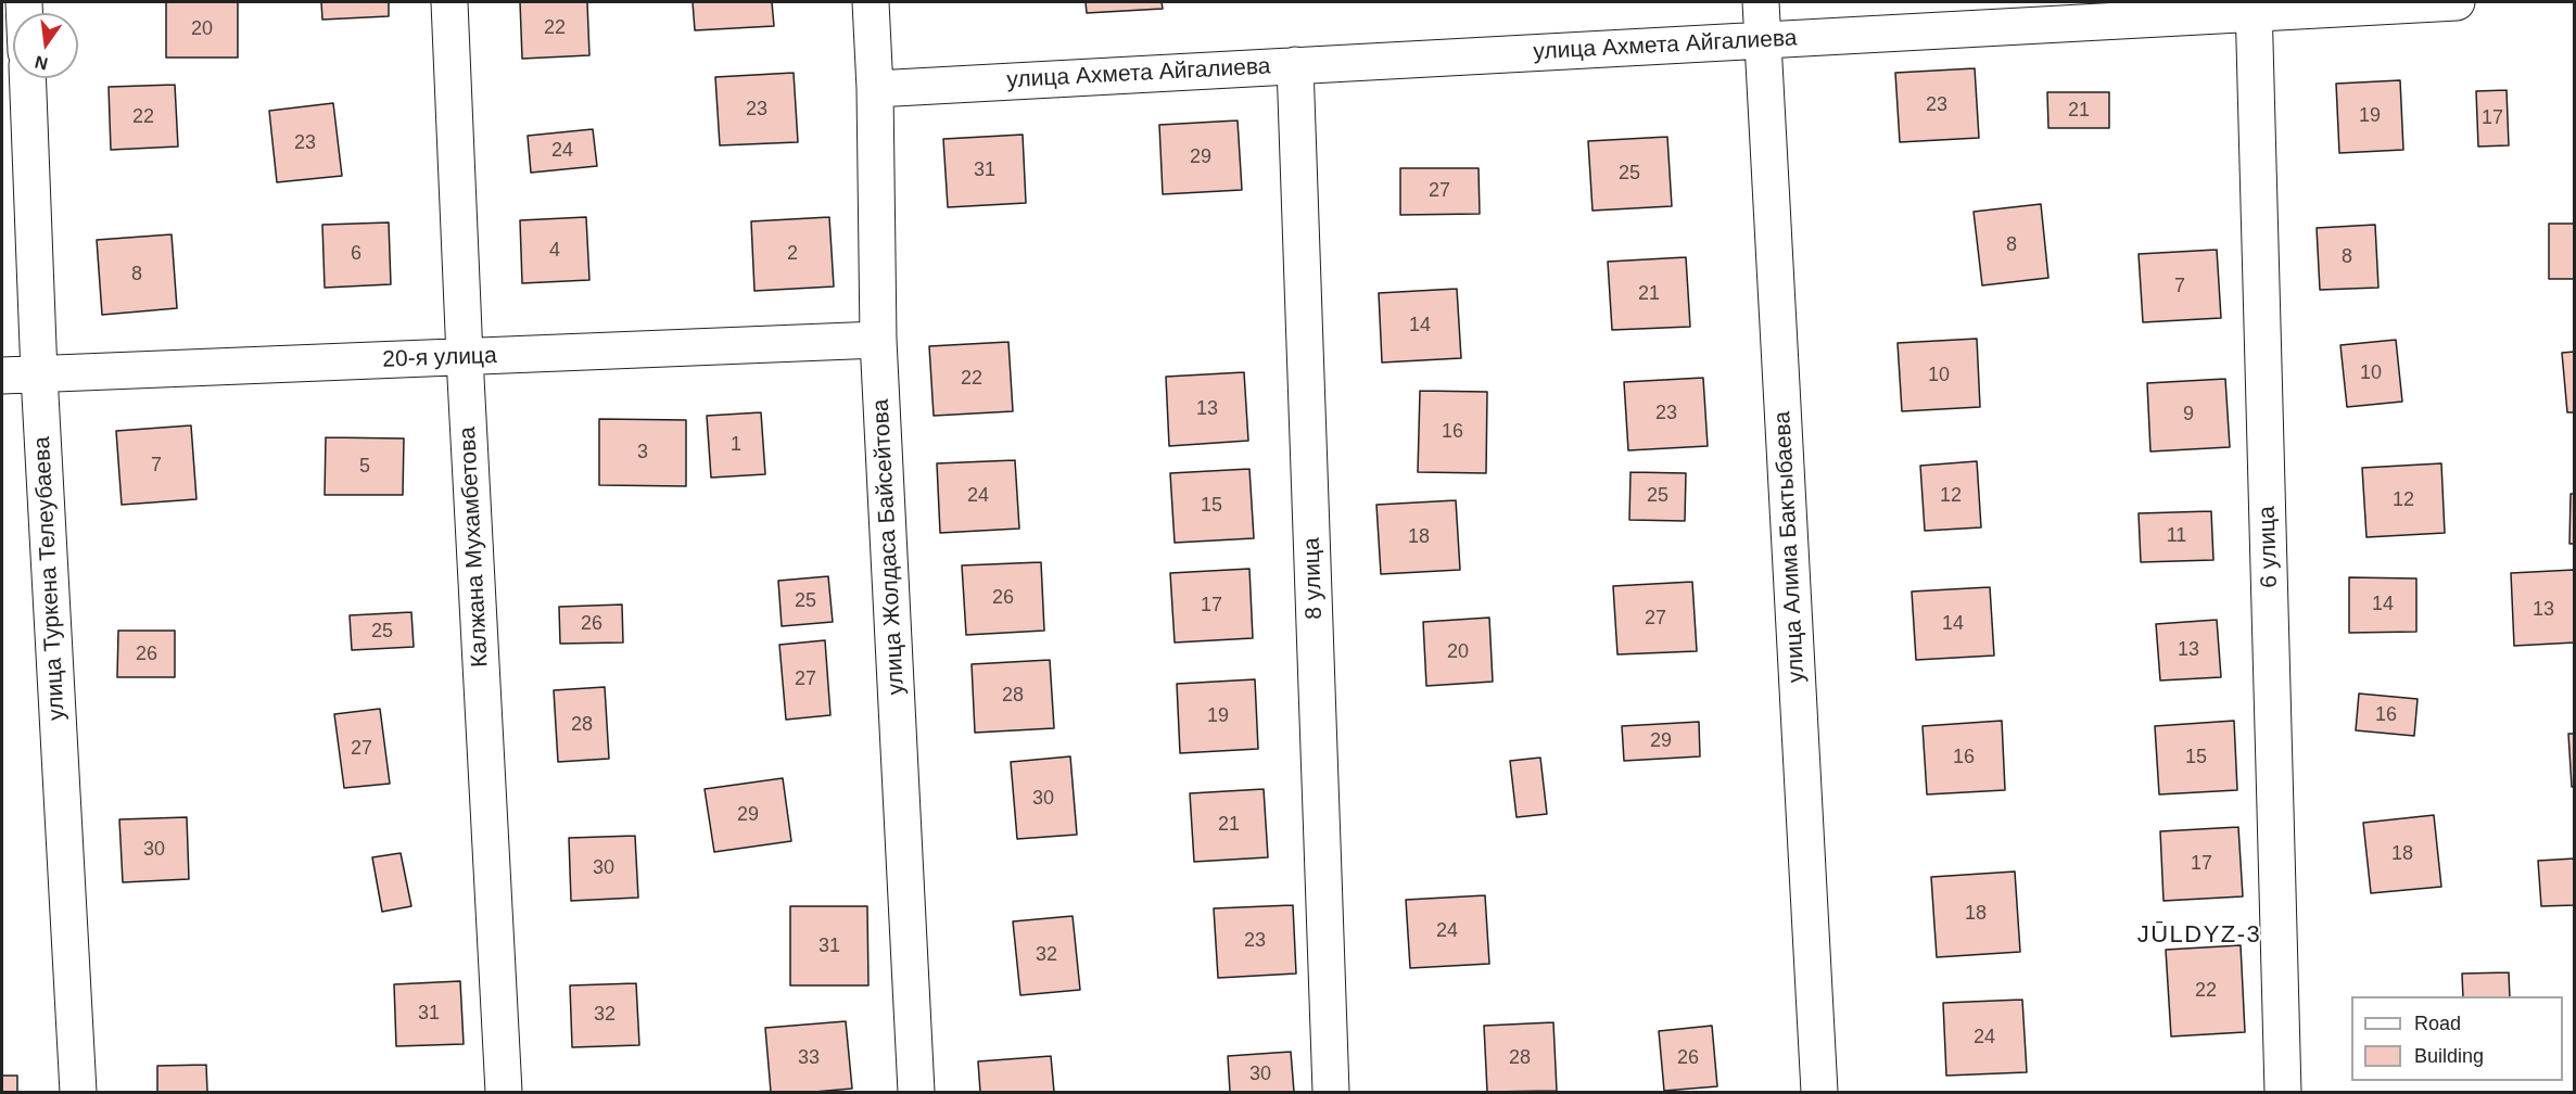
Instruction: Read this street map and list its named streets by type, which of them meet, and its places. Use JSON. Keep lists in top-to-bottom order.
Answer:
{
  "streets": {
    "street": [
      "улица Ахмета Айгалиева",
      "20-я улица",
      "Калжана Мухамбетова",
      "улица Жолдаса Байсейтова",
      "улица Алима Бактыбаева",
      "6 улица",
      "улица Туркена Телеубаева",
      "8 улица"
    ]
  },
  "crossings": [
    ["улица Ахмета Айгалиева", "улица Жолдаса Байсейтова"],
    ["улица Ахмета Айгалиева", "улица Алима Бактыбаева"],
    ["улица Ахмета Айгалиева", "6 улица"],
    ["улица Ахмета Айгалиева", "8 улица"],
    ["20-я улица", "Калжана Мухамбетова"],
    ["20-я улица", "улица Жолдаса Байсейтова"],
    ["20-я улица", "улица Туркена Телеубаева"]
  ],
  "districts": ["JŪLDYZ-3"],
  "house_numbers": [
    "22",
    "20",
    "23",
    "23",
    "21",
    "19",
    "22",
    "17",
    "23",
    "24",
    "29",
    "31",
    "25",
    "27",
    "8",
    "4",
    "6",
    "2",
    "8",
    "8",
    "7",
    "21",
    "14",
    "10",
    "10",
    "22",
    "13",
    "23",
    "9",
    "16",
    "1",
    "3",
    "7",
    "5",
    "24",
    "25",
    "12",
    "12",
    "15",
    "11",
    "18",
    "26",
    "25",
    "14",
    "17",
    "13",
    "27",
    "26",
    "14",
    "25",
    "13",
    "20",
    "26",
    "27",
    "28",
    "16",
    "19",
    "28",
    "29",
    "27",
    "16",
    "15",
    "30",
    "29",
    "21",
    "30",
    "18",
    "17",
    "30",
    "18",
    "24",
    "23",
    "31",
    "32",
    "22",
    "31",
    "32",
    "24",
    "33",
    "28",
    "26",
    "30"
  ],
  "legend": ["Road", "Building"],
  "north": "bottom"
}
